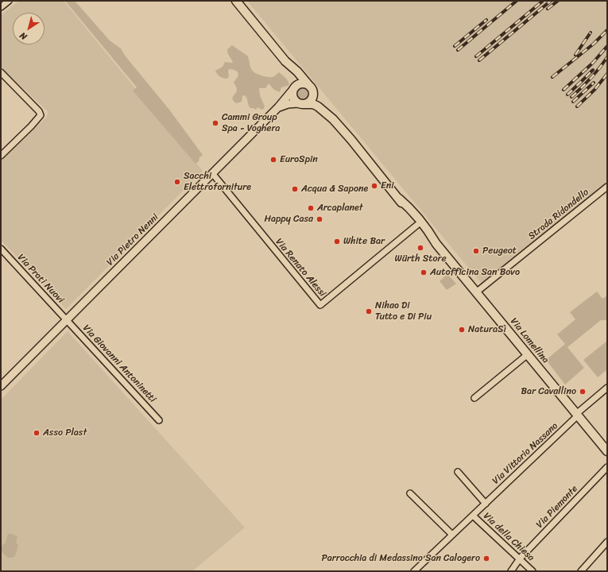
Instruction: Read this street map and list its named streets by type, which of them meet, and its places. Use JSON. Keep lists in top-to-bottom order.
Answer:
{
  "streets": {
    "main road": ["Via Lomellina"],
    "street": [
      "Strada Ridondello",
      "Via Pietro Nenni",
      "Via Renato Alessi",
      "Via Prati Nuovi",
      "Via Giovanni Antoninetti",
      "Via Vittorio Nassano",
      "Via Piemonte",
      "Via della Chiesa"
    ]
  },
  "crossings": [
    ["Strada Ridondello", "Via Lomellina"],
    ["Via Pietro Nenni", "Via Renato Alessi"],
    ["Via Pietro Nenni", "Via Prati Nuovi"],
    ["Via Pietro Nenni", "Via Lomellina"],
    ["Via Pietro Nenni", "Via Giovanni Antoninetti"],
    ["Via Renato Alessi", "Via Lomellina"],
    ["Via Prati Nuovi", "Via Giovanni Antoninetti"],
    ["Via Lomellina", "Via Vittorio Nassano"],
    ["Via Vittorio Nassano", "Via della Chiesa"],
    ["Via Piemonte", "Via della Chiesa"]
  ],
  "places": [
    "Cammi Group Spa - Voghera",
    "EuroSpin",
    "Sacchi Elettroforniture",
    "Eni",
    "Acqua & Sapone",
    "Arcaplanet",
    "Happy Casa",
    "White Bar",
    "Würth Store",
    "Peugeot",
    "Autofficina San Bovo",
    "Nihao Di Tutto e Di Piu",
    "NaturaSì",
    "Bar Cavallino",
    "Asso Plast",
    "Parrocchia di Medassino San Calogero"
  ],
  "north": "bottom left"
}
